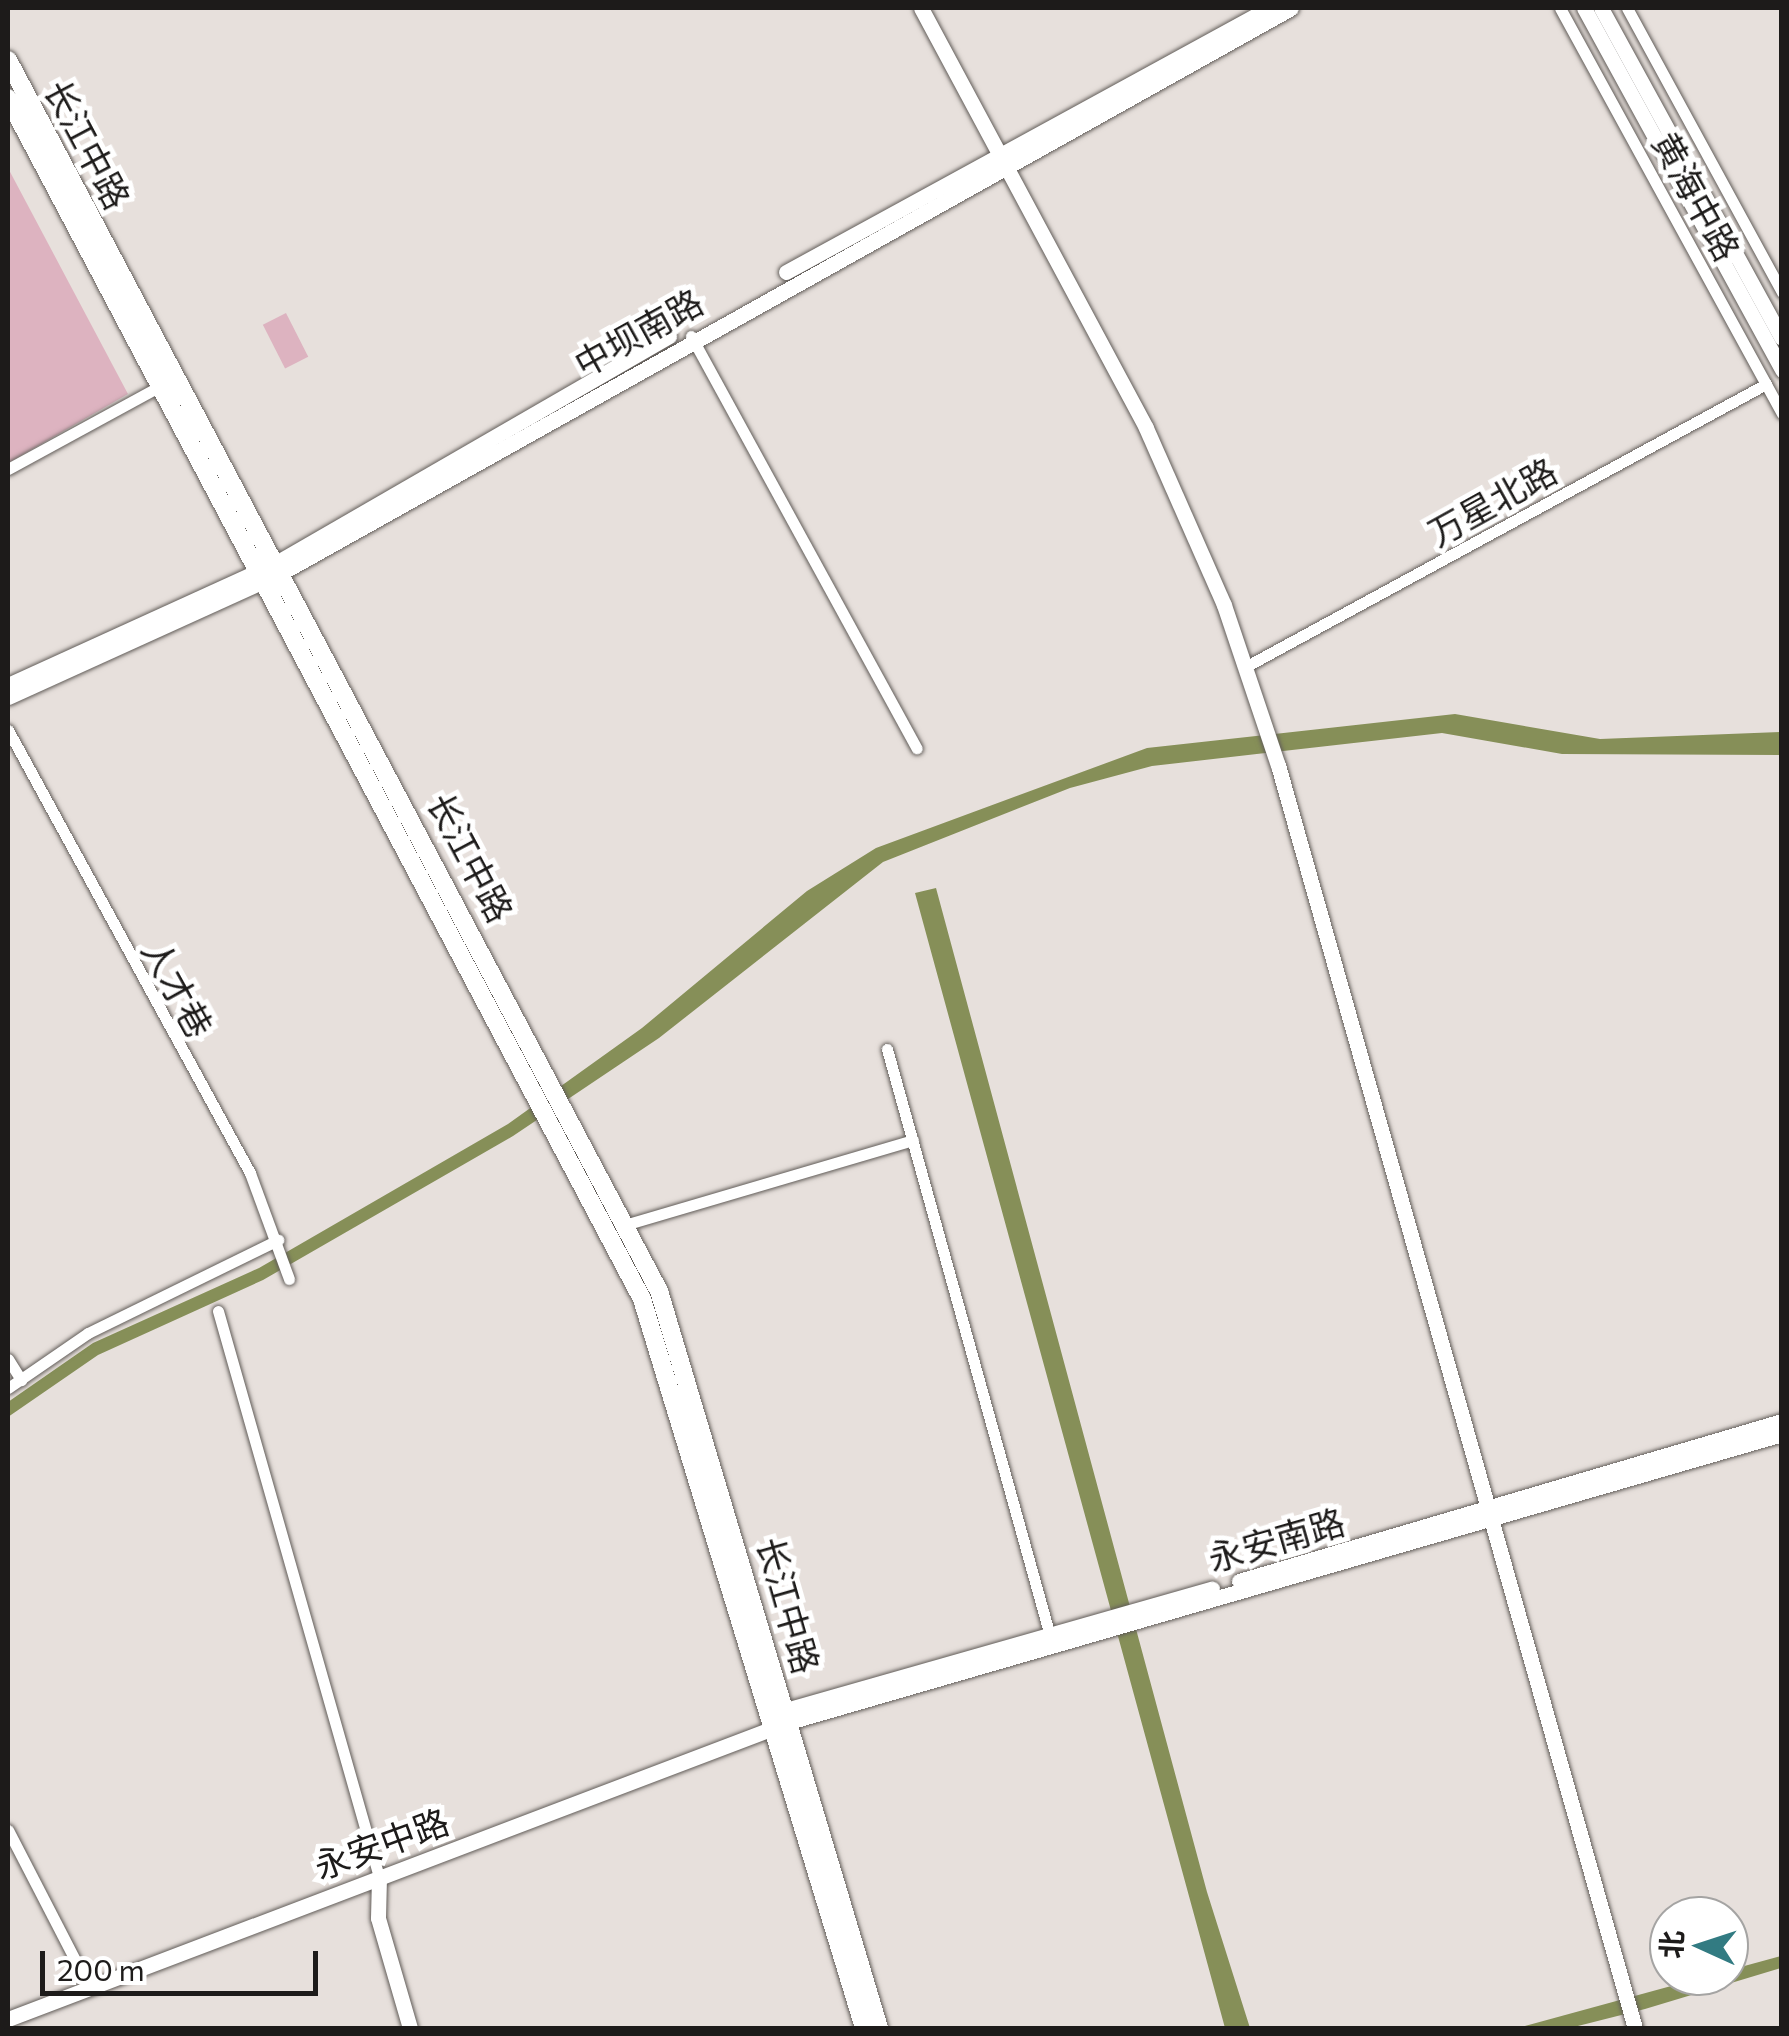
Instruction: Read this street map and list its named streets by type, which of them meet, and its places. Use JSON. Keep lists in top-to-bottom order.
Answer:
{
  "streets": {
    "main road": ["长江中路"],
    "street": [
      "黄海中路",
      "中坝南路",
      "万星北路",
      "人才巷",
      "永安南路",
      "永安中路"
    ]
  },
  "crossings": [
    ["长江中路", "中坝南路"],
    ["长江中路", "永安南路"],
    ["长江中路", "永安中路"],
    ["黄海中路", "万星北路"],
    ["永安南路", "永安中路"]
  ],
  "scale_bar": "200 m",
  "north": "left"
}
